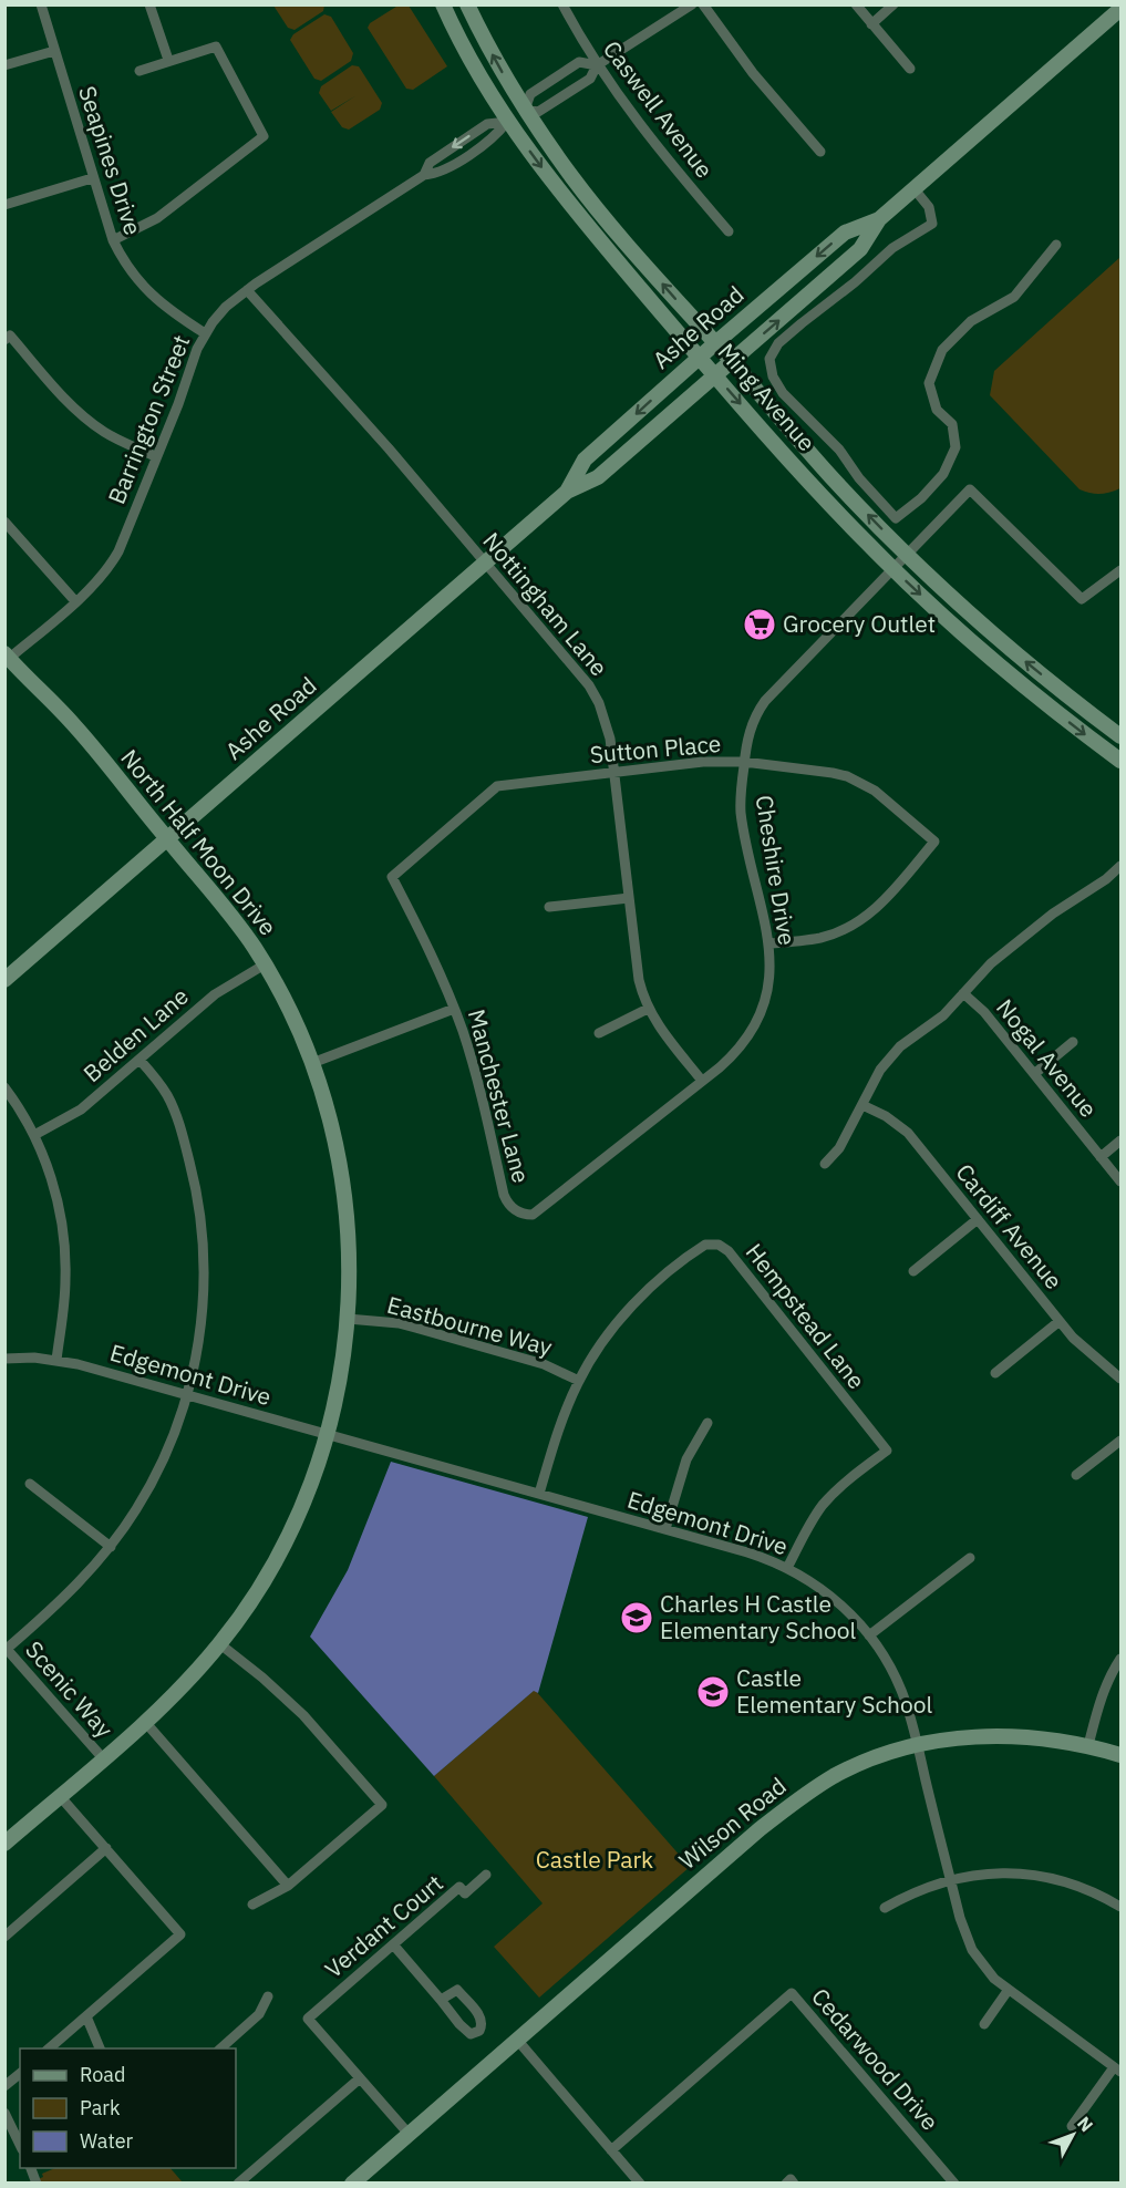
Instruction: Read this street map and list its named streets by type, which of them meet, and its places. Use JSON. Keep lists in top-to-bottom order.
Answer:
{
  "streets": {
    "street": [
      "Caswell Avenue",
      "Seapines Drive",
      "Ashe Road",
      "Ming Avenue",
      "Barrington Street",
      "Nottingham Lane",
      "Sutton Place",
      "North Half Moon Drive",
      "Cheshire Drive",
      "Belden Lane",
      "Nogal Avenue",
      "Manchester Lane",
      "Cardiff Avenue",
      "Hempstead Lane",
      "Eastbourne Way",
      "Edgemont Drive",
      "Scenic Way",
      "Wilson Road",
      "Verdant Court",
      "Cedarwood Drive"
    ]
  },
  "crossings": [
    ["Seapines Drive", "Barrington Street"],
    ["Ashe Road", "Ming Avenue"],
    ["Ashe Road", "Nottingham Lane"],
    ["Ashe Road", "North Half Moon Drive"],
    ["Ming Avenue", "Barrington Street"],
    ["Ming Avenue", "Cheshire Drive"],
    ["Barrington Street", "Nottingham Lane"],
    ["Barrington Street", "North Half Moon Drive"],
    ["Nottingham Lane", "Sutton Place"],
    ["Nottingham Lane", "Cheshire Drive"],
    ["Sutton Place", "Cheshire Drive"],
    ["Sutton Place", "Manchester Lane"],
    ["North Half Moon Drive", "Belden Lane"],
    ["North Half Moon Drive", "Eastbourne Way"],
    ["North Half Moon Drive", "Edgemont Drive"],
    ["North Half Moon Drive", "Scenic Way"],
    ["Cheshire Drive", "Manchester Lane"],
    ["Hempstead Lane", "Eastbourne Way"],
    ["Hempstead Lane", "Edgemont Drive"],
    ["Edgemont Drive", "Wilson Road"]
  ],
  "parks": ["Castle Park"],
  "places": {
    "supermarket": ["Grocery Outlet"],
    "school or university": ["Charles H Castle Elementary School", "Castle Elementary School"]
  },
  "legend": ["Road", "Park", "Water"],
  "north": "top right"
}
